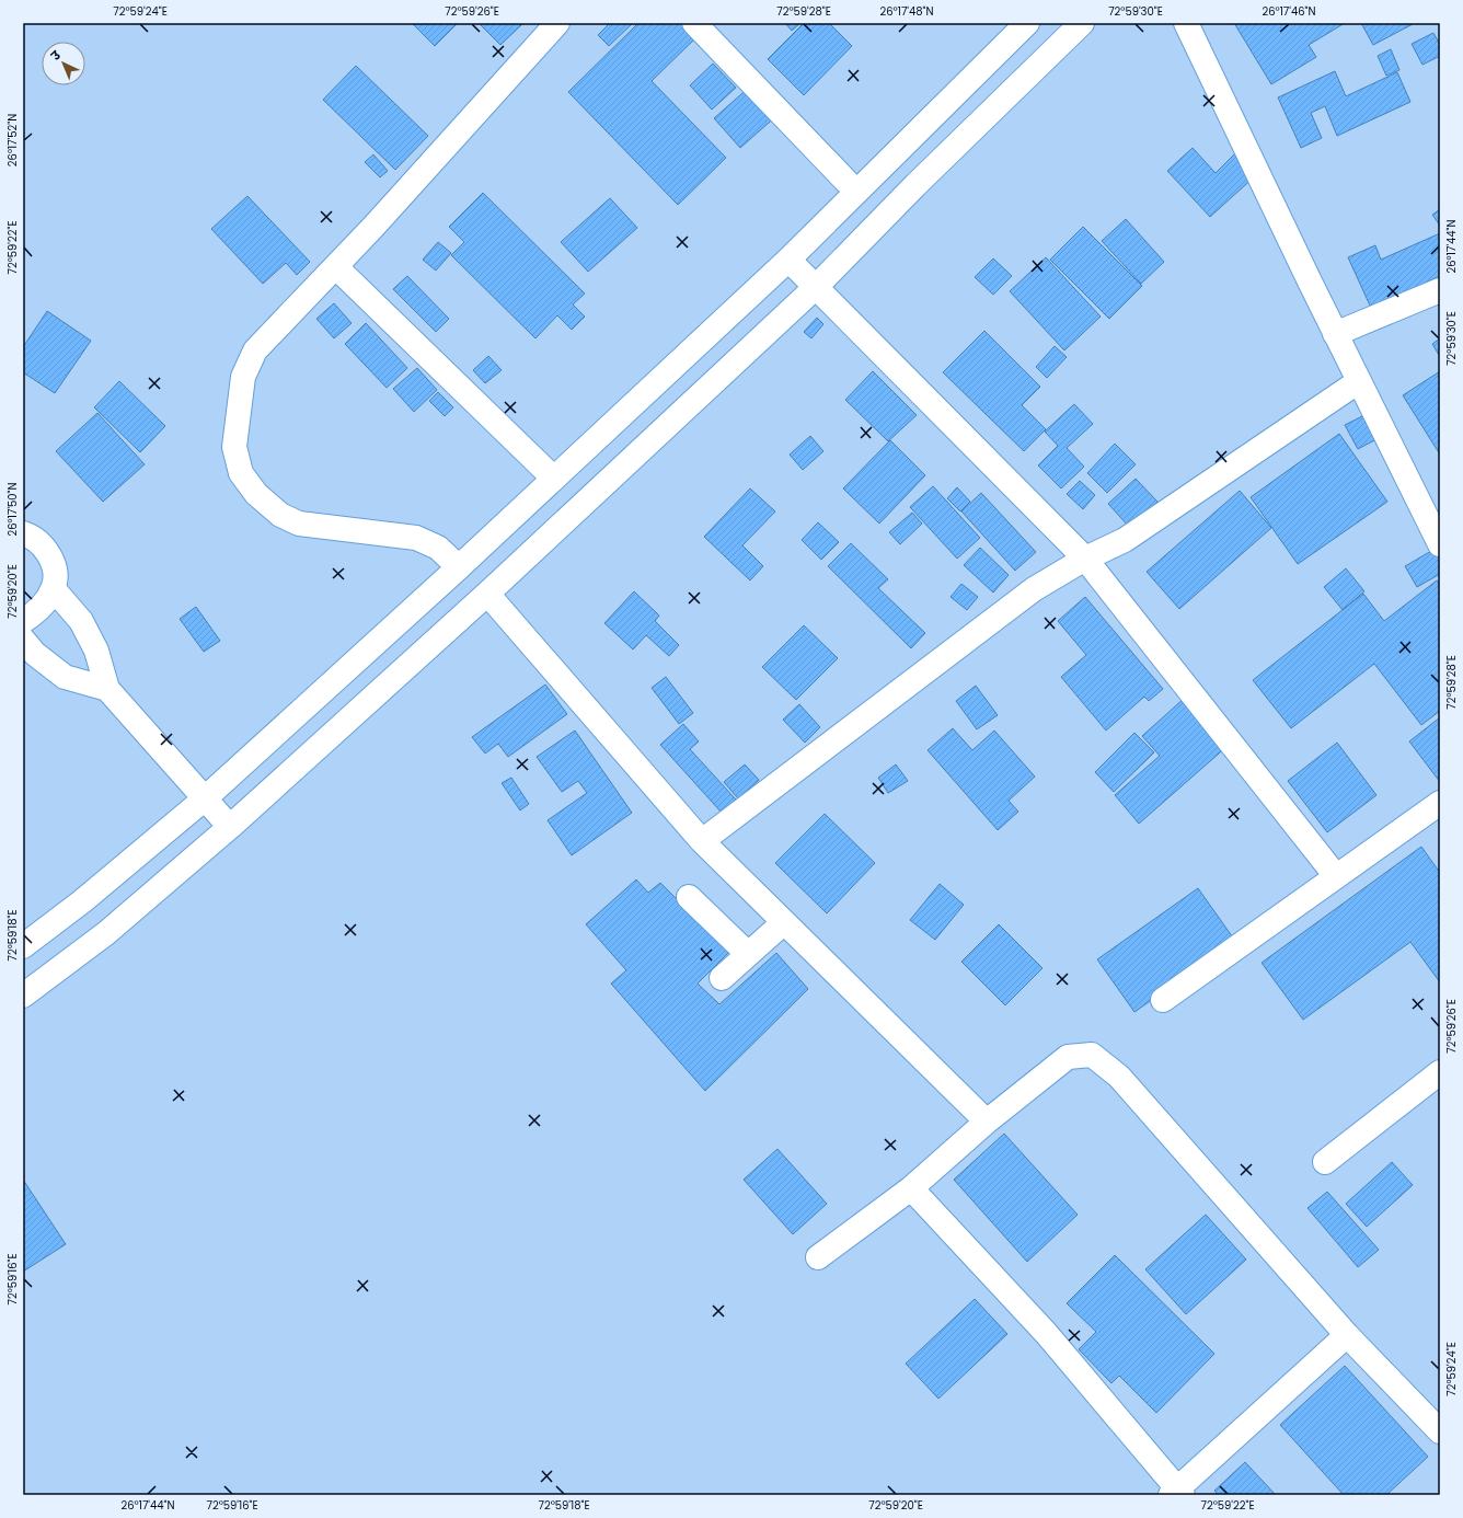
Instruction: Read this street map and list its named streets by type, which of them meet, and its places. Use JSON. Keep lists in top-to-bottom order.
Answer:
{
  "north": "top left",
  "coordinates": [
    "72°59'24\"E",
    "72°59'26\"E",
    "72°59'28\"E",
    "26°17'48\"N",
    "72°59'30\"E",
    "26°17'46\"N",
    "26°17'52\"N",
    "26°17'44\"N",
    "72°59'22\"E",
    "26°17'50\"N",
    "72°59'20\"E",
    "72°59'18\"E",
    "72°59'16\"E"
  ]
}
